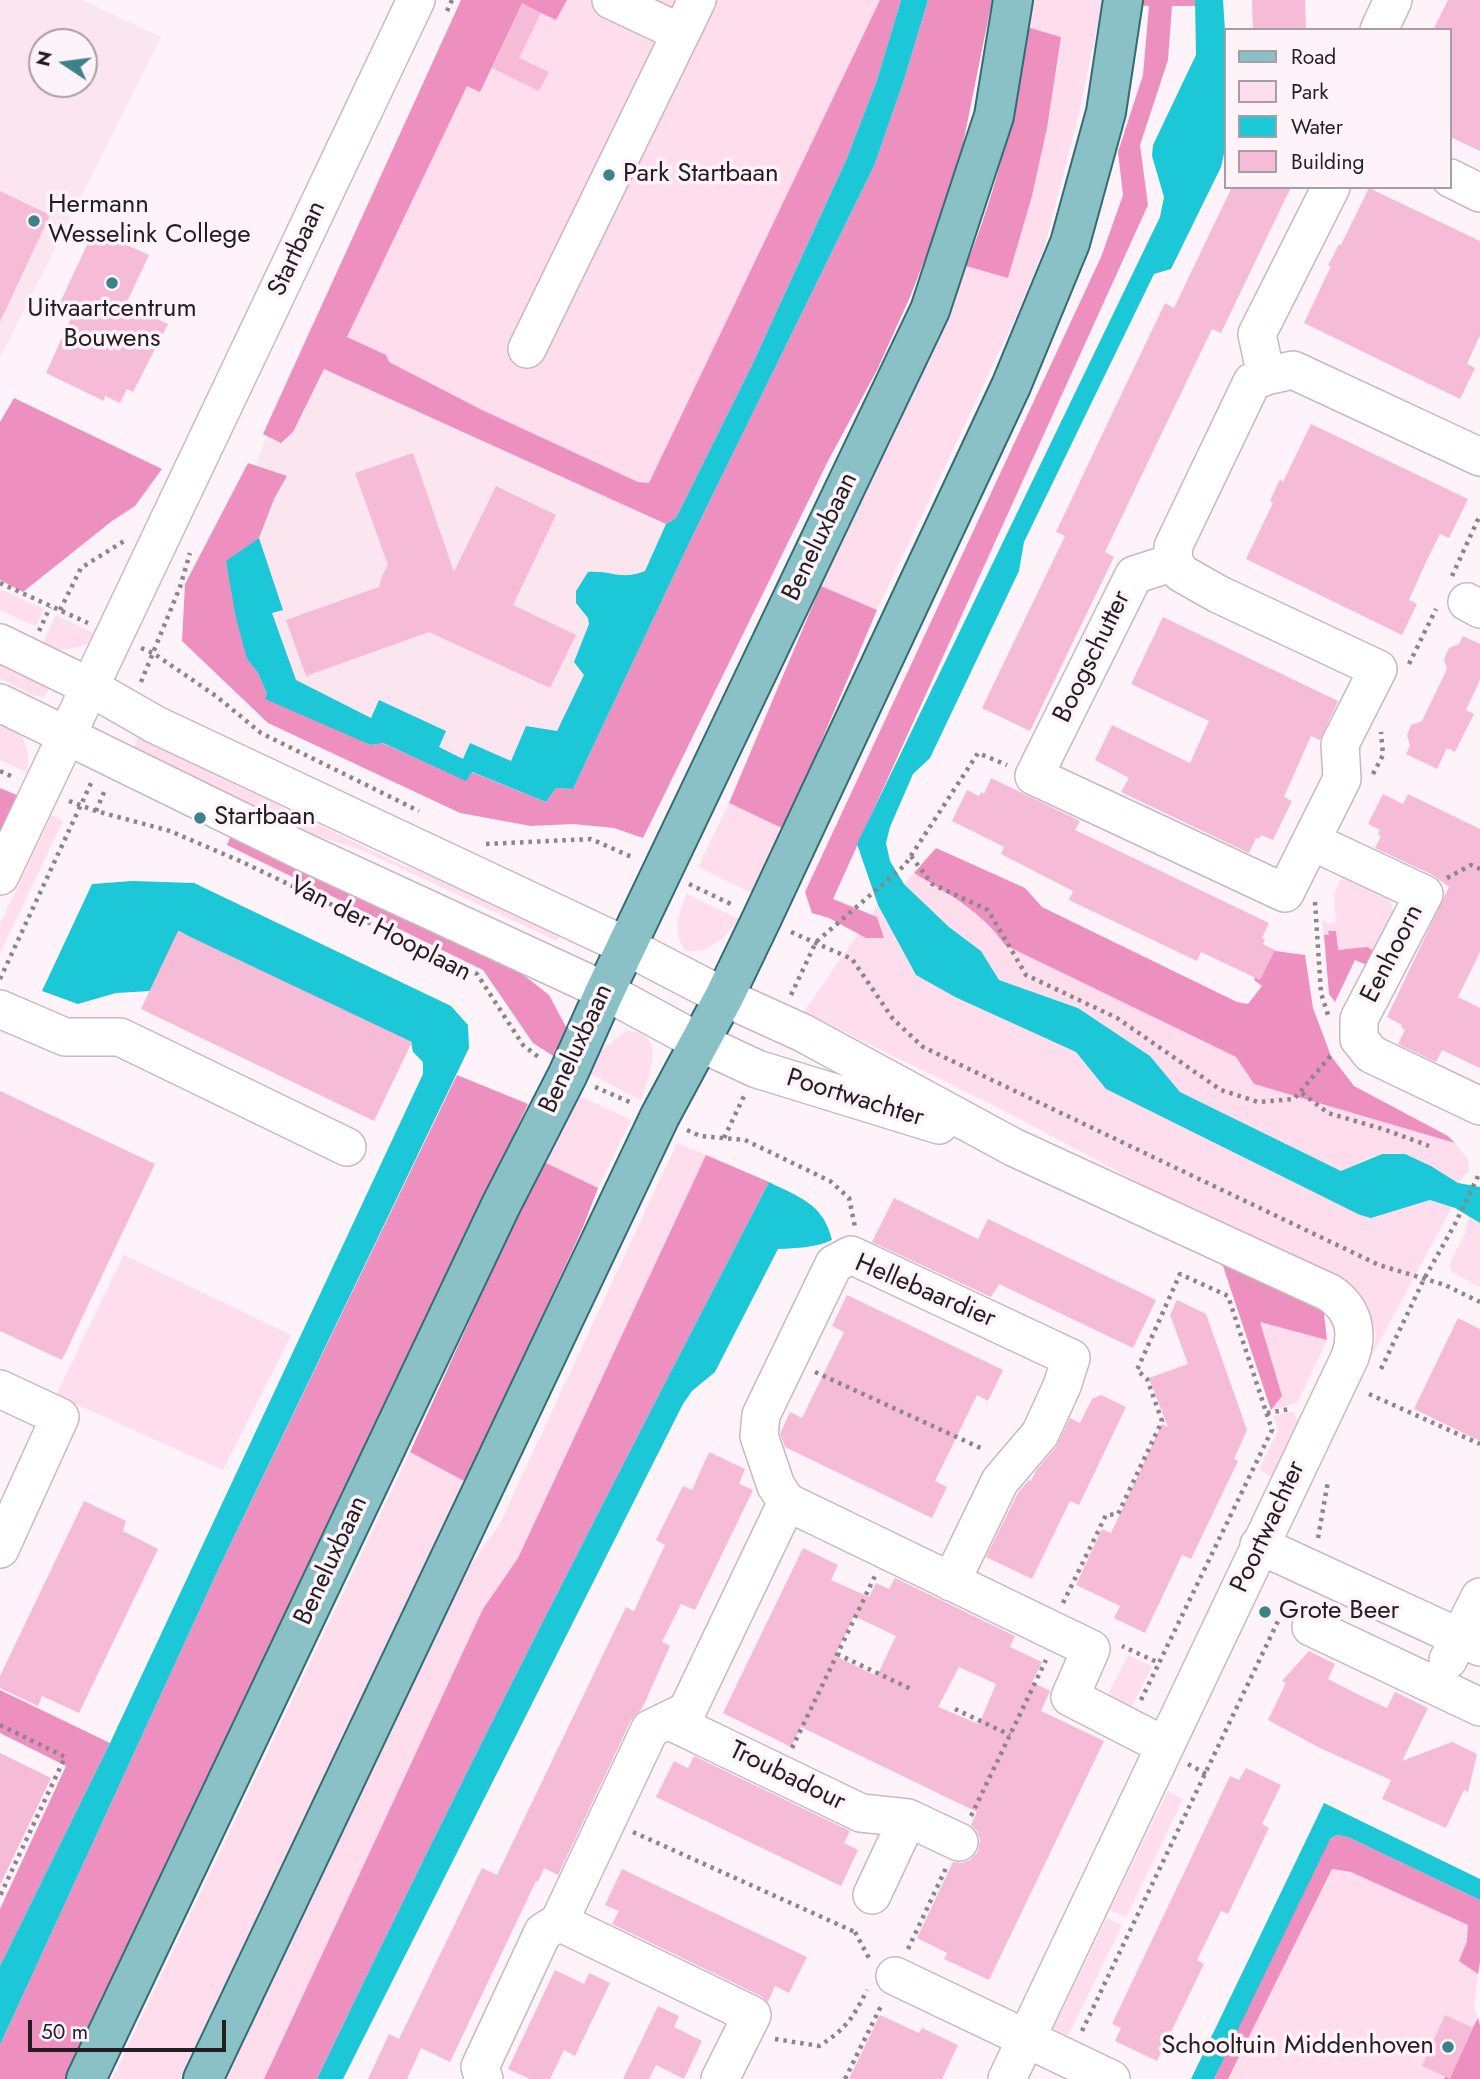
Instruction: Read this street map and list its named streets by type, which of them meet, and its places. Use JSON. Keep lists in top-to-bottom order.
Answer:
{
  "streets": {
    "main road": ["Beneluxbaan"],
    "street": [
      "Startbaan",
      "Boogschutter",
      "Van der Hooplaan",
      "Eenhoorn",
      "Poortwachter",
      "Hellebaardier",
      "Troubadour"
    ]
  },
  "crossings": [
    ["Startbaan", "Van der Hooplaan"],
    ["Beneluxbaan", "Van der Hooplaan"],
    ["Van der Hooplaan", "Poortwachter"],
    ["Van der Hooplaan", "Hellebaardier"]
  ],
  "places": [
    "Park Startbaan",
    "Hermann Wesselink College",
    "Uitvaartcentrum Bouwens",
    "Startbaan",
    "Grote Beer",
    "Schooltuin Middenhoven"
  ],
  "legend": [
    "Road",
    "Park",
    "Water",
    "Building"
  ],
  "scale_bar": "50 m",
  "north": "left"
}
